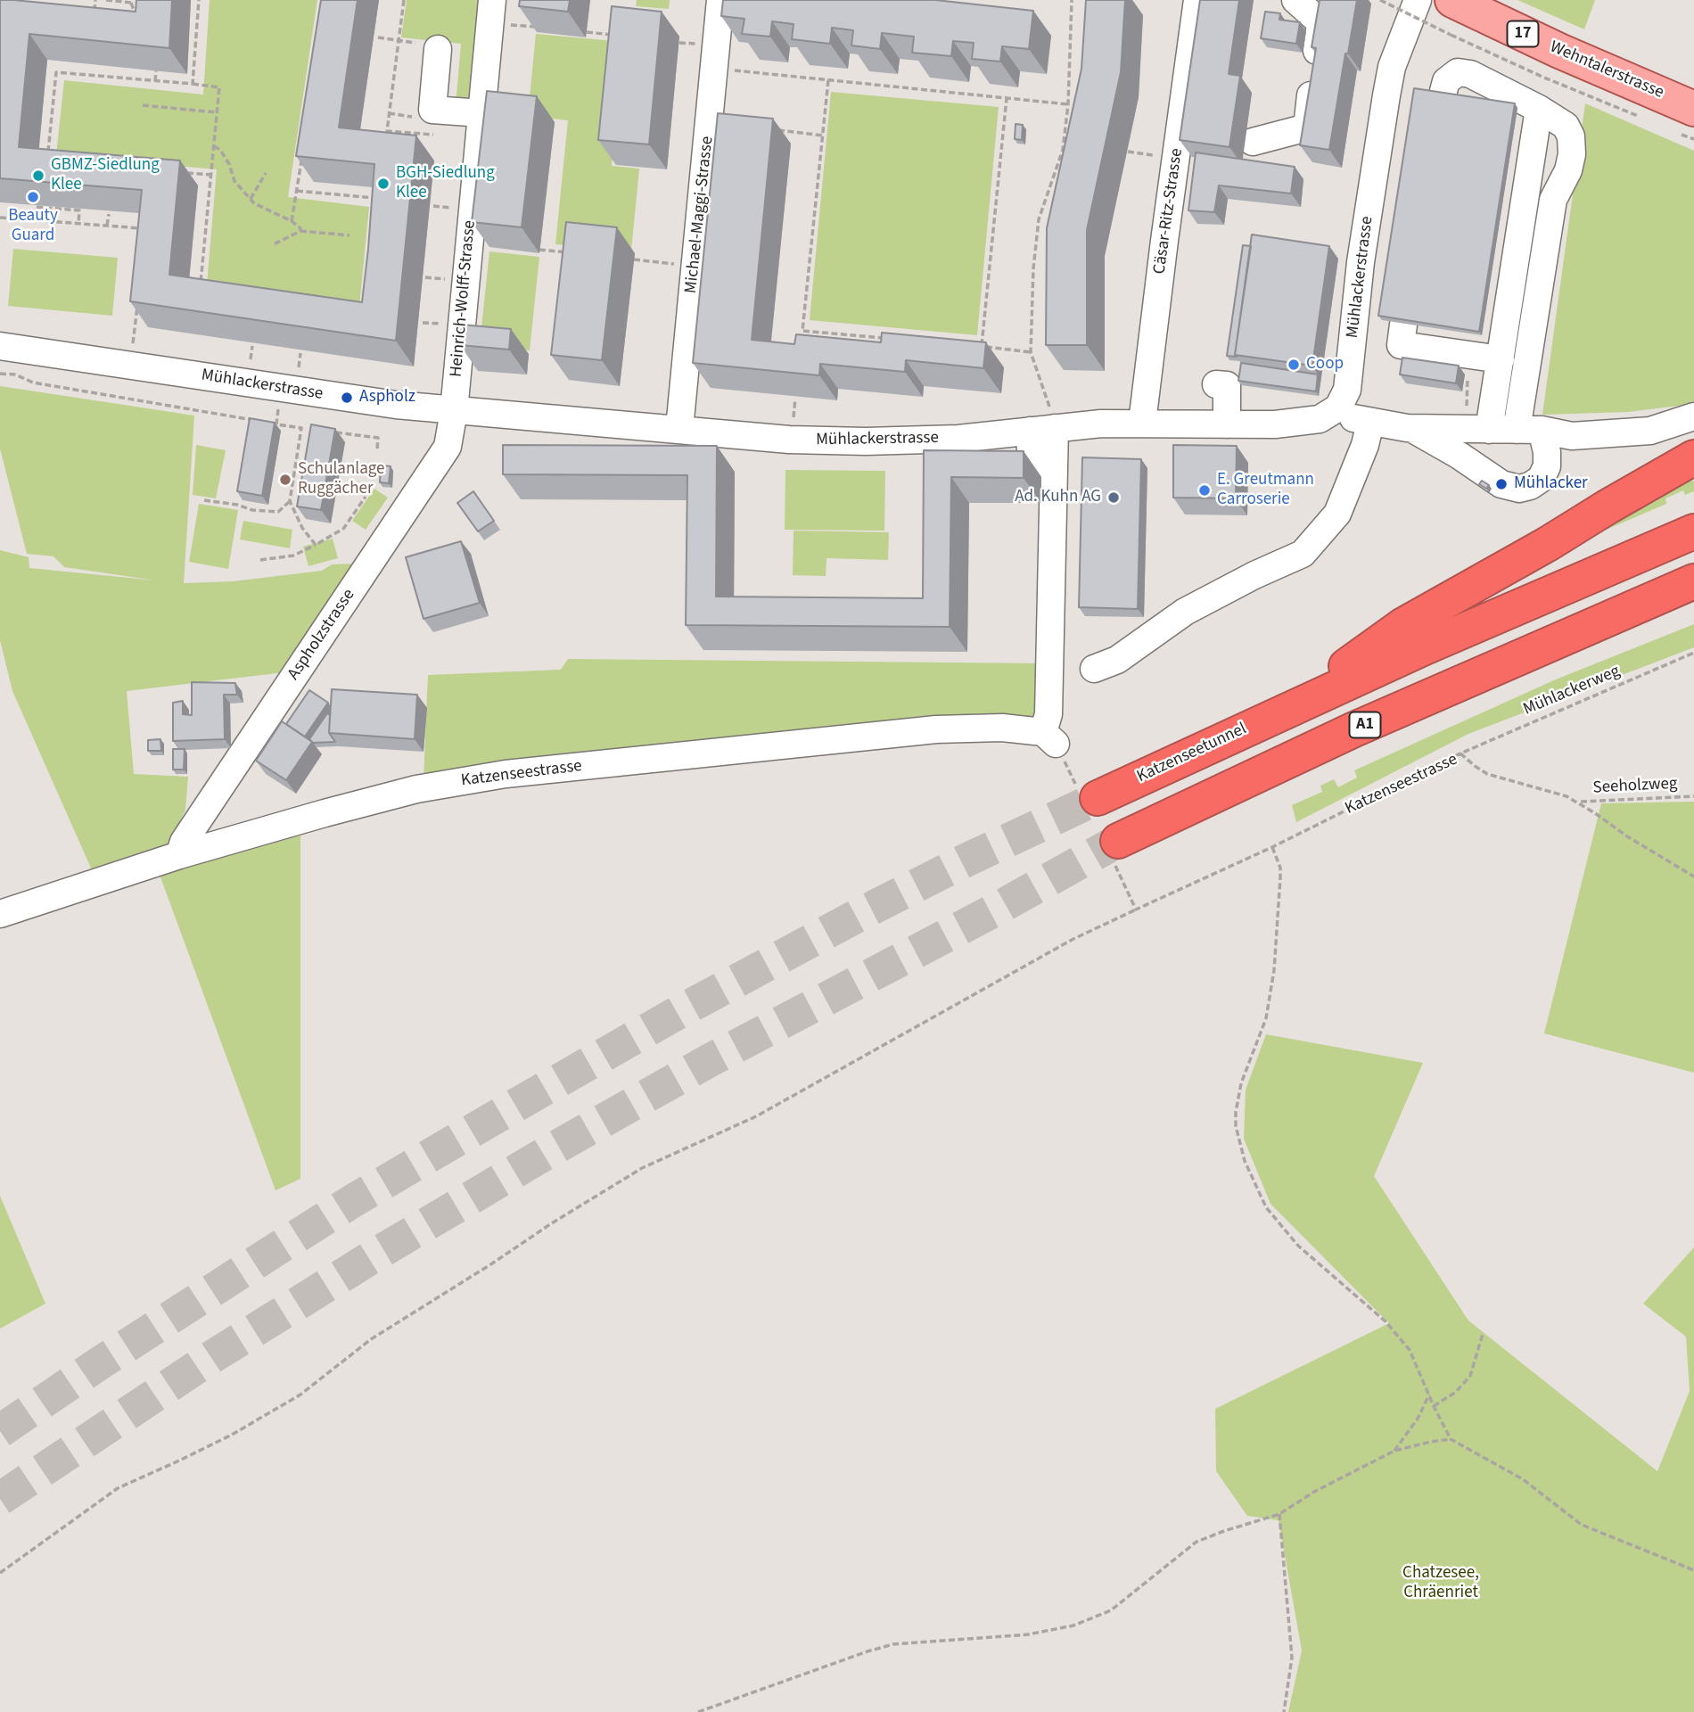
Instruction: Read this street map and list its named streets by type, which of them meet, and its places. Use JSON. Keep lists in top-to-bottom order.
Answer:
{
  "streets": {
    "highway": ["A1", "Katzenseetunnel"],
    "main road": ["17", "Wehntalerstrasse"],
    "street": [
      "Cäsar-Ritz-Strasse",
      "Michael-Maggi-Strasse",
      "Mühlackerstrasse",
      "Heinrich-Wolff-Strasse",
      "Aspholzstrasse",
      "Katzenseestrasse"
    ],
    "path": ["Mühlackerweg", "Seeholzweg"]
  },
  "crossings": [
    ["Cäsar-Ritz-Strasse", "Mühlackerstrasse"],
    ["Michael-Maggi-Strasse", "Mühlackerstrasse"],
    ["Mühlackerstrasse", "Heinrich-Wolff-Strasse"],
    ["Mühlackerstrasse", "Aspholzstrasse"],
    ["Mühlackerstrasse", "Katzenseestrasse"],
    ["Heinrich-Wolff-Strasse", "Aspholzstrasse"],
    ["Aspholzstrasse", "Katzenseestrasse"],
    ["Mühlackerweg", "Katzenseestrasse"],
    ["Katzenseestrasse", "Seeholzweg"]
  ],
  "parks": ["Chatzesee, Chräenriet"],
  "places": [
    "GBMZ-Siedlung Klee",
    "BGH-Siedlung Klee",
    "Beauty Guard",
    "Coop",
    "Aspholz",
    "Schulanlage Ruggächer",
    "Mühlacker",
    "E. Greutmann Carroserie",
    "Ad. Kuhn AG"
  ]
}
